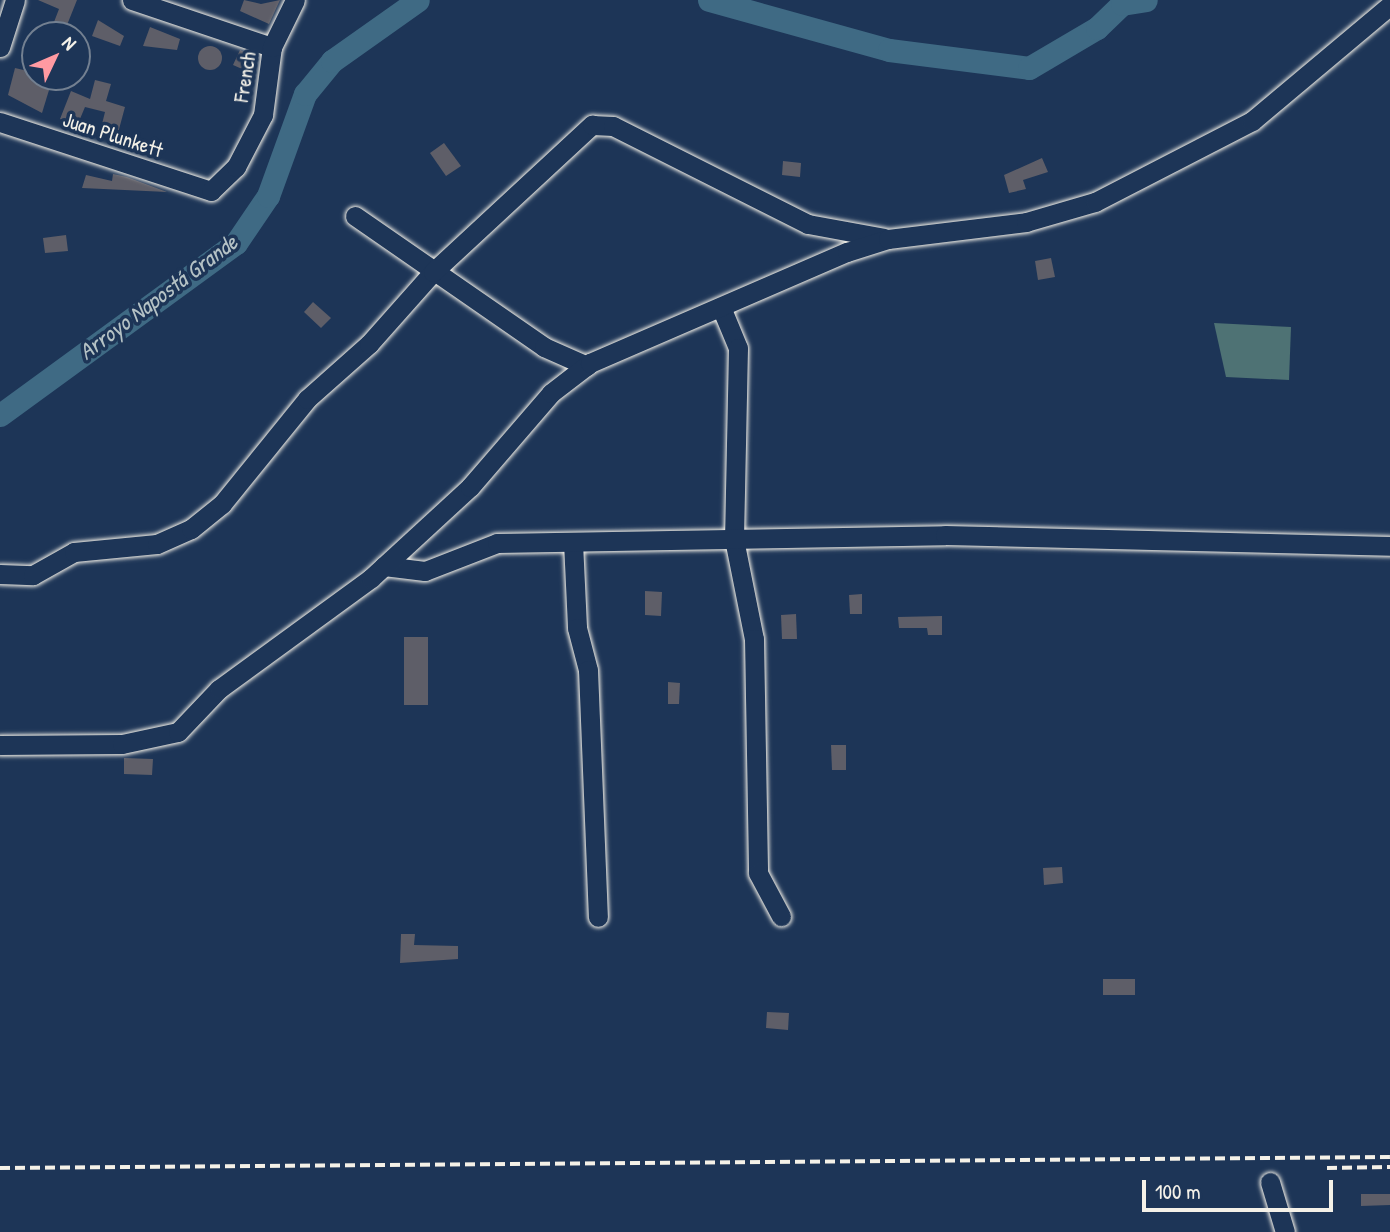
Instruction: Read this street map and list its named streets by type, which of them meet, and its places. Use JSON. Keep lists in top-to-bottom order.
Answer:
{
  "streets": {
    "street": ["French", "Juan Plunkett"]
  },
  "crossings": [
    ["French", "Juan Plunkett"]
  ],
  "water": ["Arroyo Napostá Grande"],
  "scale_bar": "100 m",
  "north": "top right"
}
